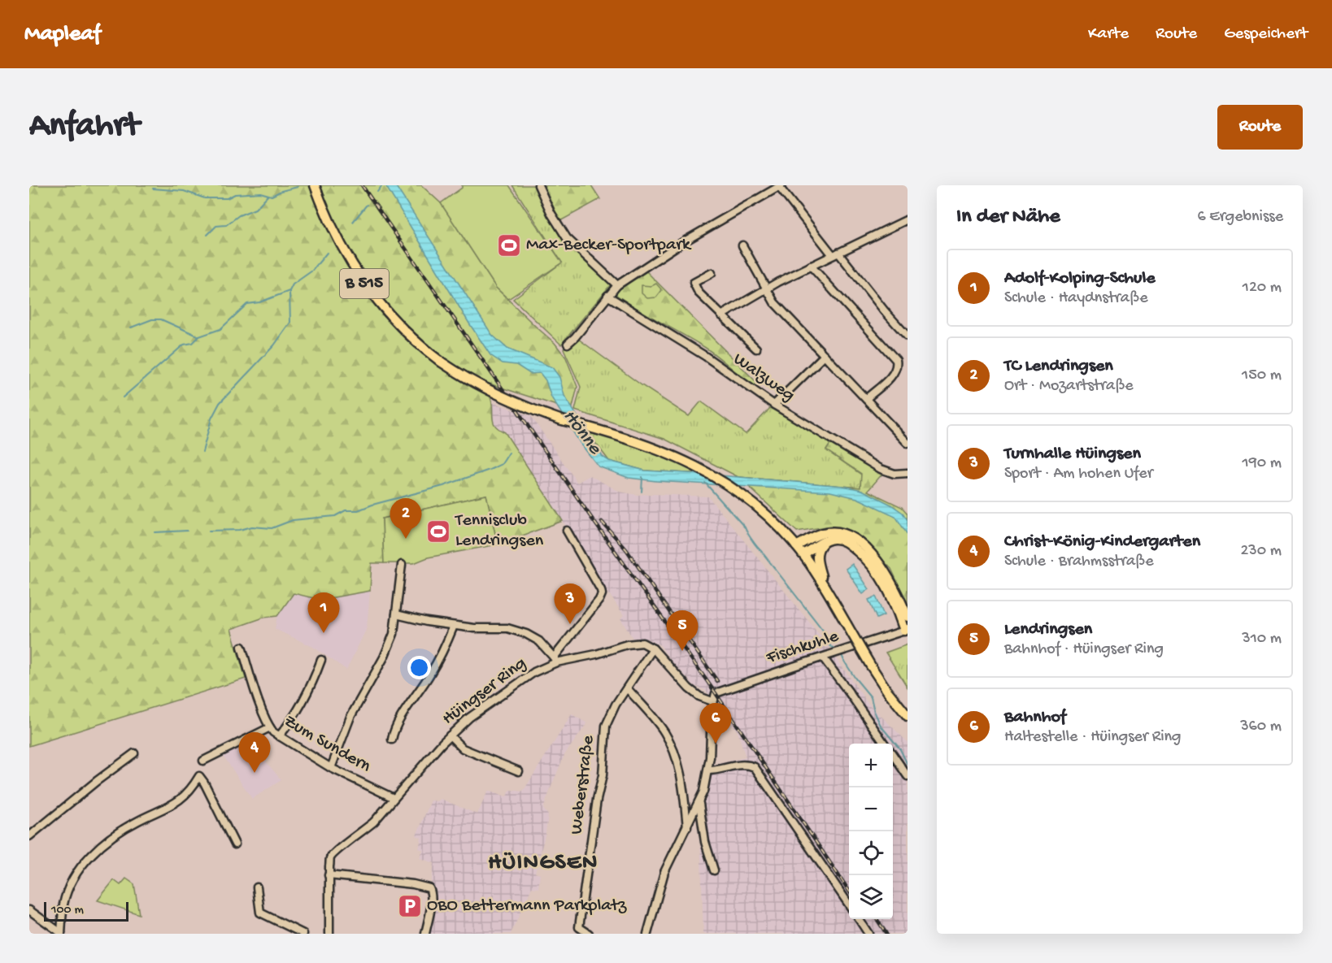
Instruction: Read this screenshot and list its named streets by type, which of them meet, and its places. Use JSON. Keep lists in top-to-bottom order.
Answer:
{
  "streets": {
    "main road": ["B 515"],
    "street": [
      "Walzweg",
      "Fischkuhle",
      "Hüingser Ring",
      "Zum Sundern",
      "Weberstraße"
    ]
  },
  "crossings": [
    ["Hüingser Ring", "Zum Sundern"],
    ["Hüingser Ring", "Weberstraße"]
  ],
  "districts": ["HÜINGSEN"],
  "water": ["Hönne"],
  "places": {
    "sports": ["Max-Becker-Sportpark", "Tennisclub Lendringsen"],
    "parking": ["OBO Bettermann Parkplatz"]
  },
  "scale_bar": "100 m",
  "page": {
    "header": "Mapleaf",
    "nav": ["Karte", "Route", "Gespeichert"],
    "buttons": "Route",
    "title": "Anfahrt",
    "heading": ["In der Nähe", "6 Ergebnisse"],
    "list": [
      {
        "mark": "1",
        "name": "Adolf-Kolping-Schule",
        "note": "Schule · Haydnstraße",
        "value": "120 m"
      },
      {
        "mark": "2",
        "name": "TC Lendringsen",
        "note": "Ort · Mozartstraße",
        "value": "150 m"
      },
      {
        "mark": "3",
        "name": "Turnhalle Hüingsen",
        "note": "Sport · Am hohen Ufer",
        "value": "190 m"
      },
      {
        "mark": "4",
        "name": "Christ-König-Kindergarten",
        "note": "Schule · Brahmsstraße",
        "value": "230 m"
      },
      {
        "mark": "5",
        "name": "Lendringsen",
        "note": "Bahnhof · Hüingser Ring",
        "value": "310 m"
      },
      {
        "mark": "6",
        "name": "Bahnhof",
        "note": "Haltestelle · Hüingser Ring",
        "value": "360 m"
      }
    ],
    "pins": [
      "2",
      "3",
      "1",
      "5",
      "6",
      "4"
    ],
    "map_buttons": ["+", "−"],
    "scale": "100 m"
  }
}
